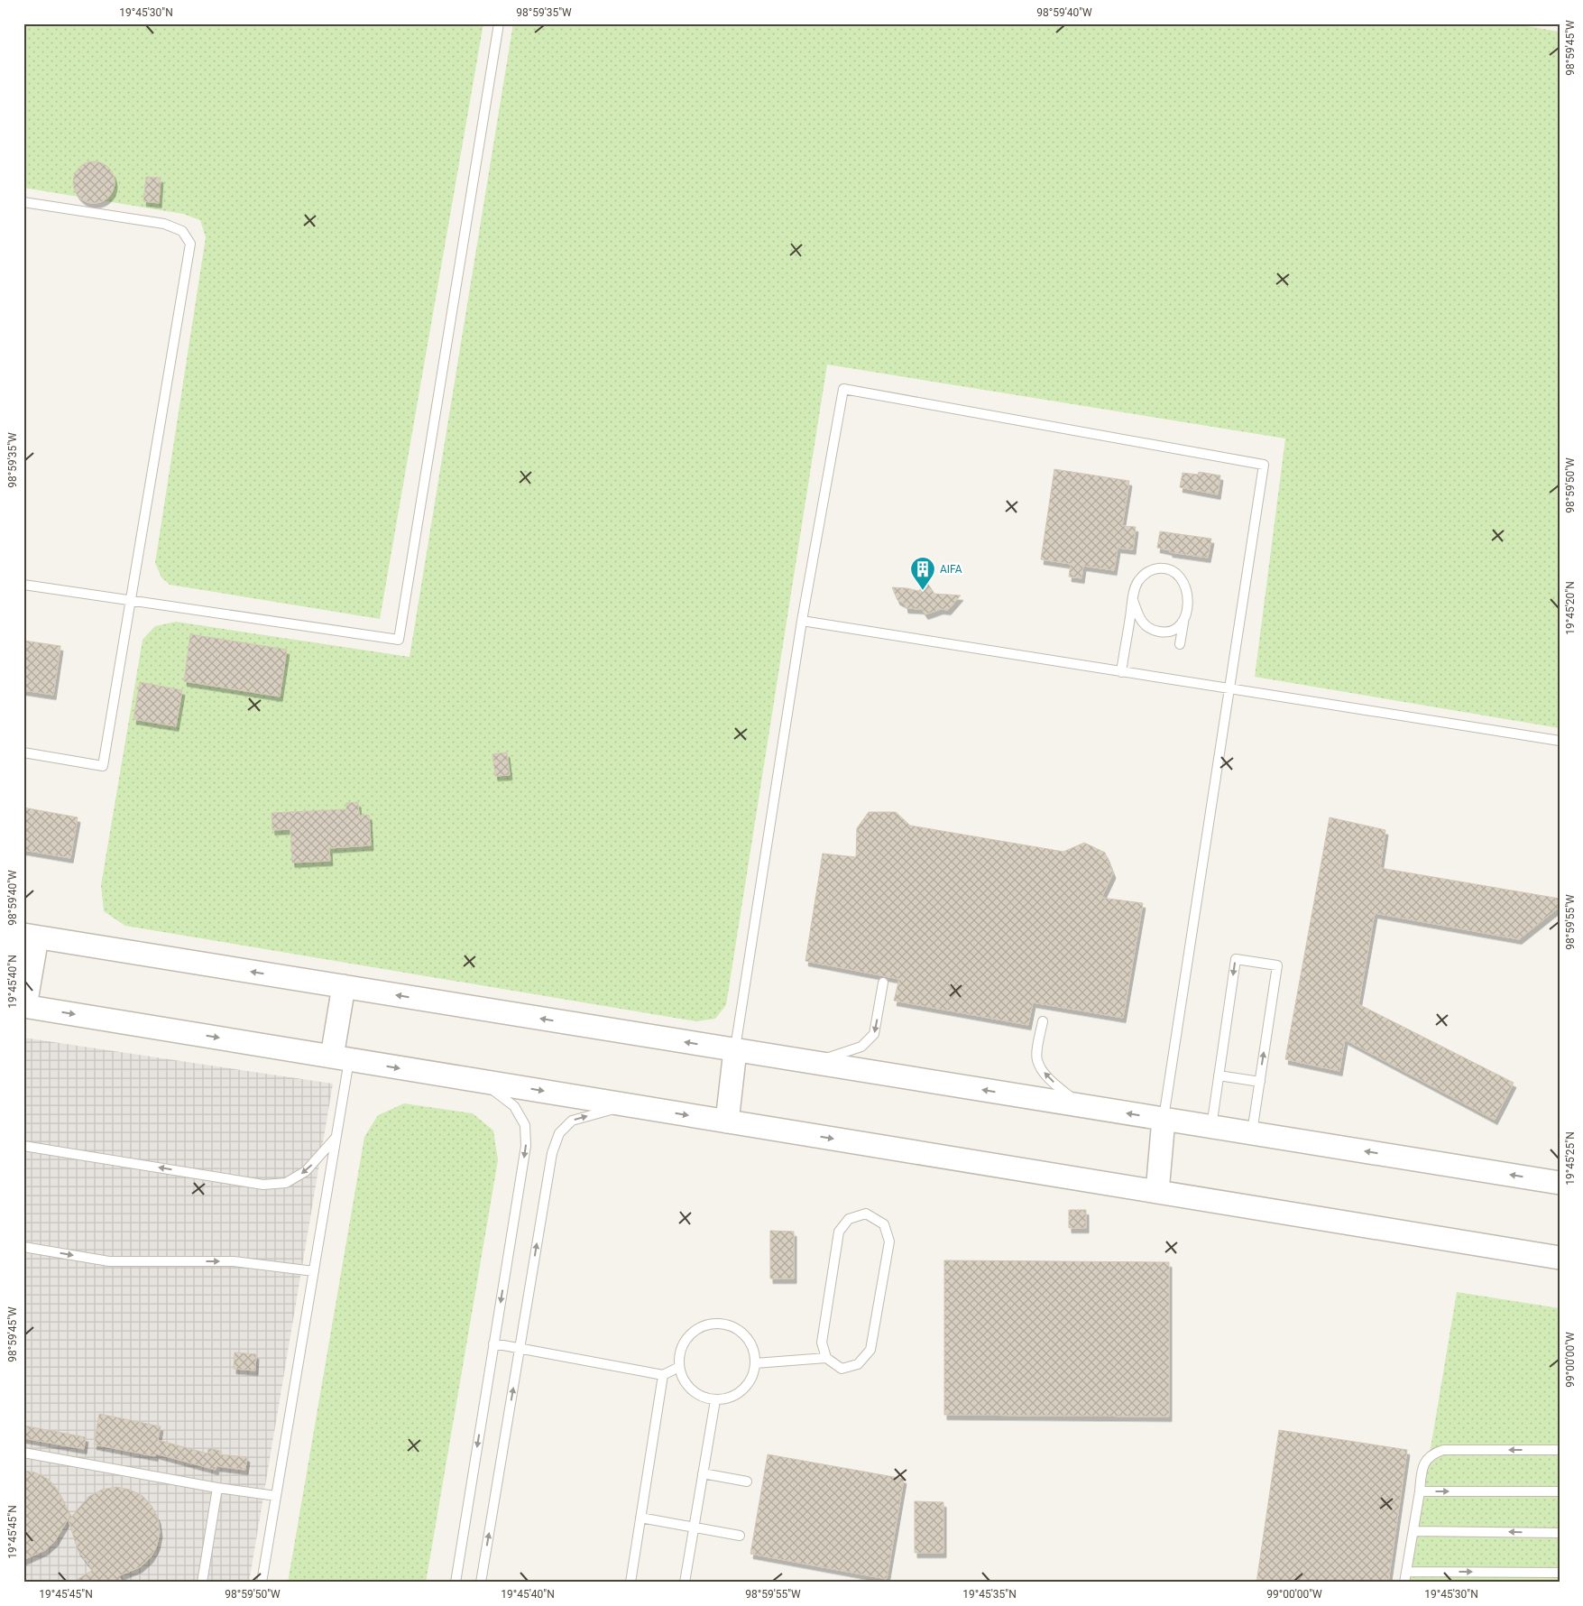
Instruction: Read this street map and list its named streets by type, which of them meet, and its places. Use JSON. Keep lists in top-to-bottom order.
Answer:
{
  "places": {
    "building": ["AIFA"]
  },
  "coordinates": [
    "19°45'30\"N",
    "98°59'35\"W",
    "98°59'40\"W",
    "98°59'45\"W",
    "98°59'50\"W",
    "19°45'20\"N",
    "98°59'55\"W",
    "19°45'40\"N",
    "19°45'25\"N",
    "99°00'00\"W",
    "19°45'45\"N",
    "19°45'35\"N"
  ]
}
